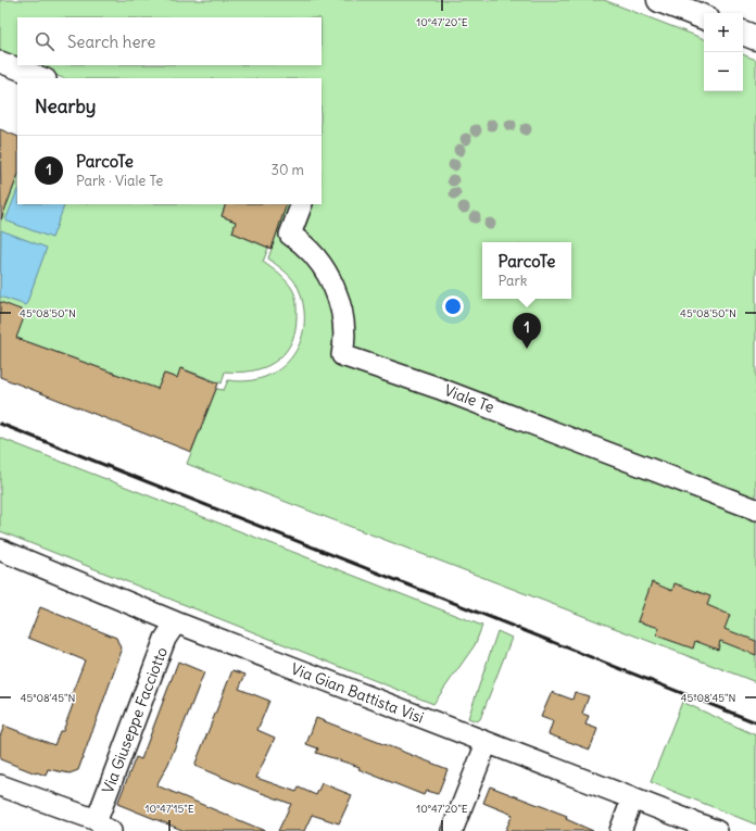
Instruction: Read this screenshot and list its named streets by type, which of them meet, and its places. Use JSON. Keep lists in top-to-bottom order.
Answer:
{
  "streets": {
    "street": ["Viale Te", "Via Gian Battista Visi", "Via Giuseppe Facciotto"]
  },
  "crossings": [
    ["Via Gian Battista Visi", "Via Giuseppe Facciotto"]
  ],
  "page": {
    "map_buttons": ["+", "−"],
    "search": "Search here",
    "heading": "Nearby",
    "list": [
      {
        "mark": "1",
        "name": "ParcoTe",
        "note": "Park · Viale Te",
        "value": "30 m"
      }
    ],
    "popup": ["ParcoTe", "Park"],
    "pins": "1"
  },
  "coordinates": [
    "10°47'20\"E",
    "45°08'50\"N",
    "45°08'45\"N",
    "10°47'15\"E"
  ]
}
